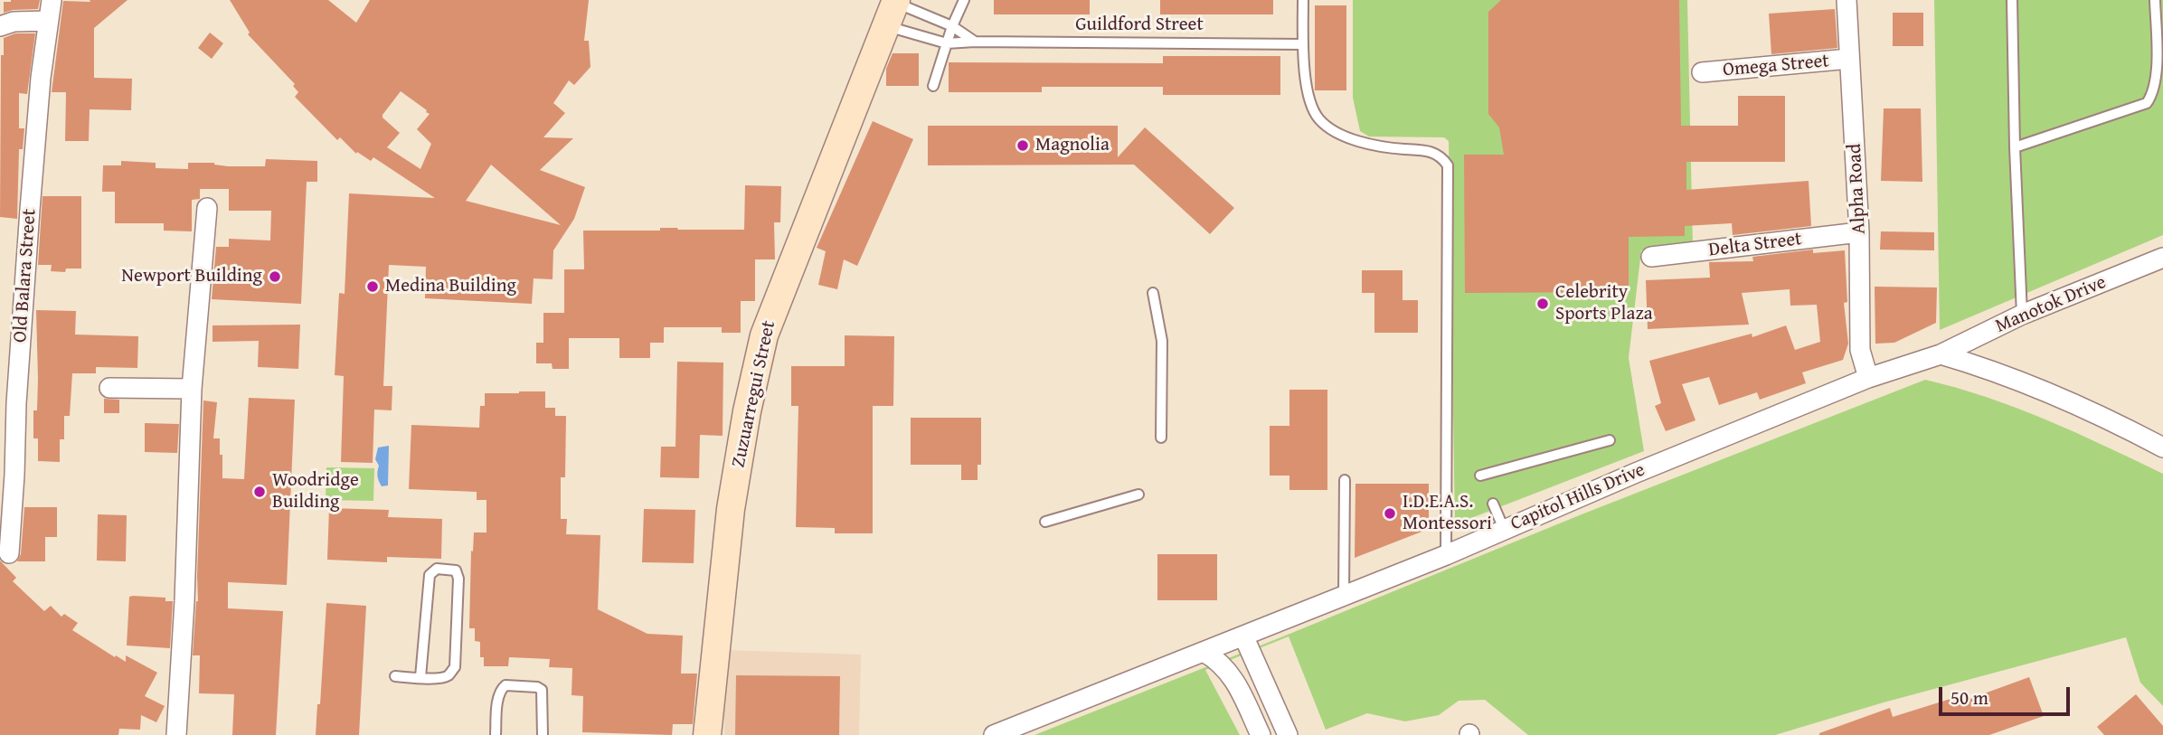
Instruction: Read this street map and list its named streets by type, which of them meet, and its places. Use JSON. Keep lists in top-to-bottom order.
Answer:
{
  "streets": {
    "street": [
      "Omega Street",
      "Alpha Road",
      "Delta Street",
      "Old Balara Street",
      "Manotok Drive",
      "Zuzuarregui Street",
      "Capitol Hills Drive"
    ],
    "lane": ["Guildford Street"]
  },
  "crossings": [
    ["Guildford Street", "Zuzuarregui Street"],
    ["Omega Street", "Alpha Road"],
    ["Alpha Road", "Delta Street"],
    ["Alpha Road", "Capitol Hills Drive"],
    ["Manotok Drive", "Capitol Hills Drive"]
  ],
  "places": [
    "Magnolia",
    "Newport Building",
    "Medina Building",
    "Celebrity Sports Plaza",
    "Woodridge Building",
    "I.D.E.A.S. Montessori"
  ],
  "scale_bar": "50 m"
}
